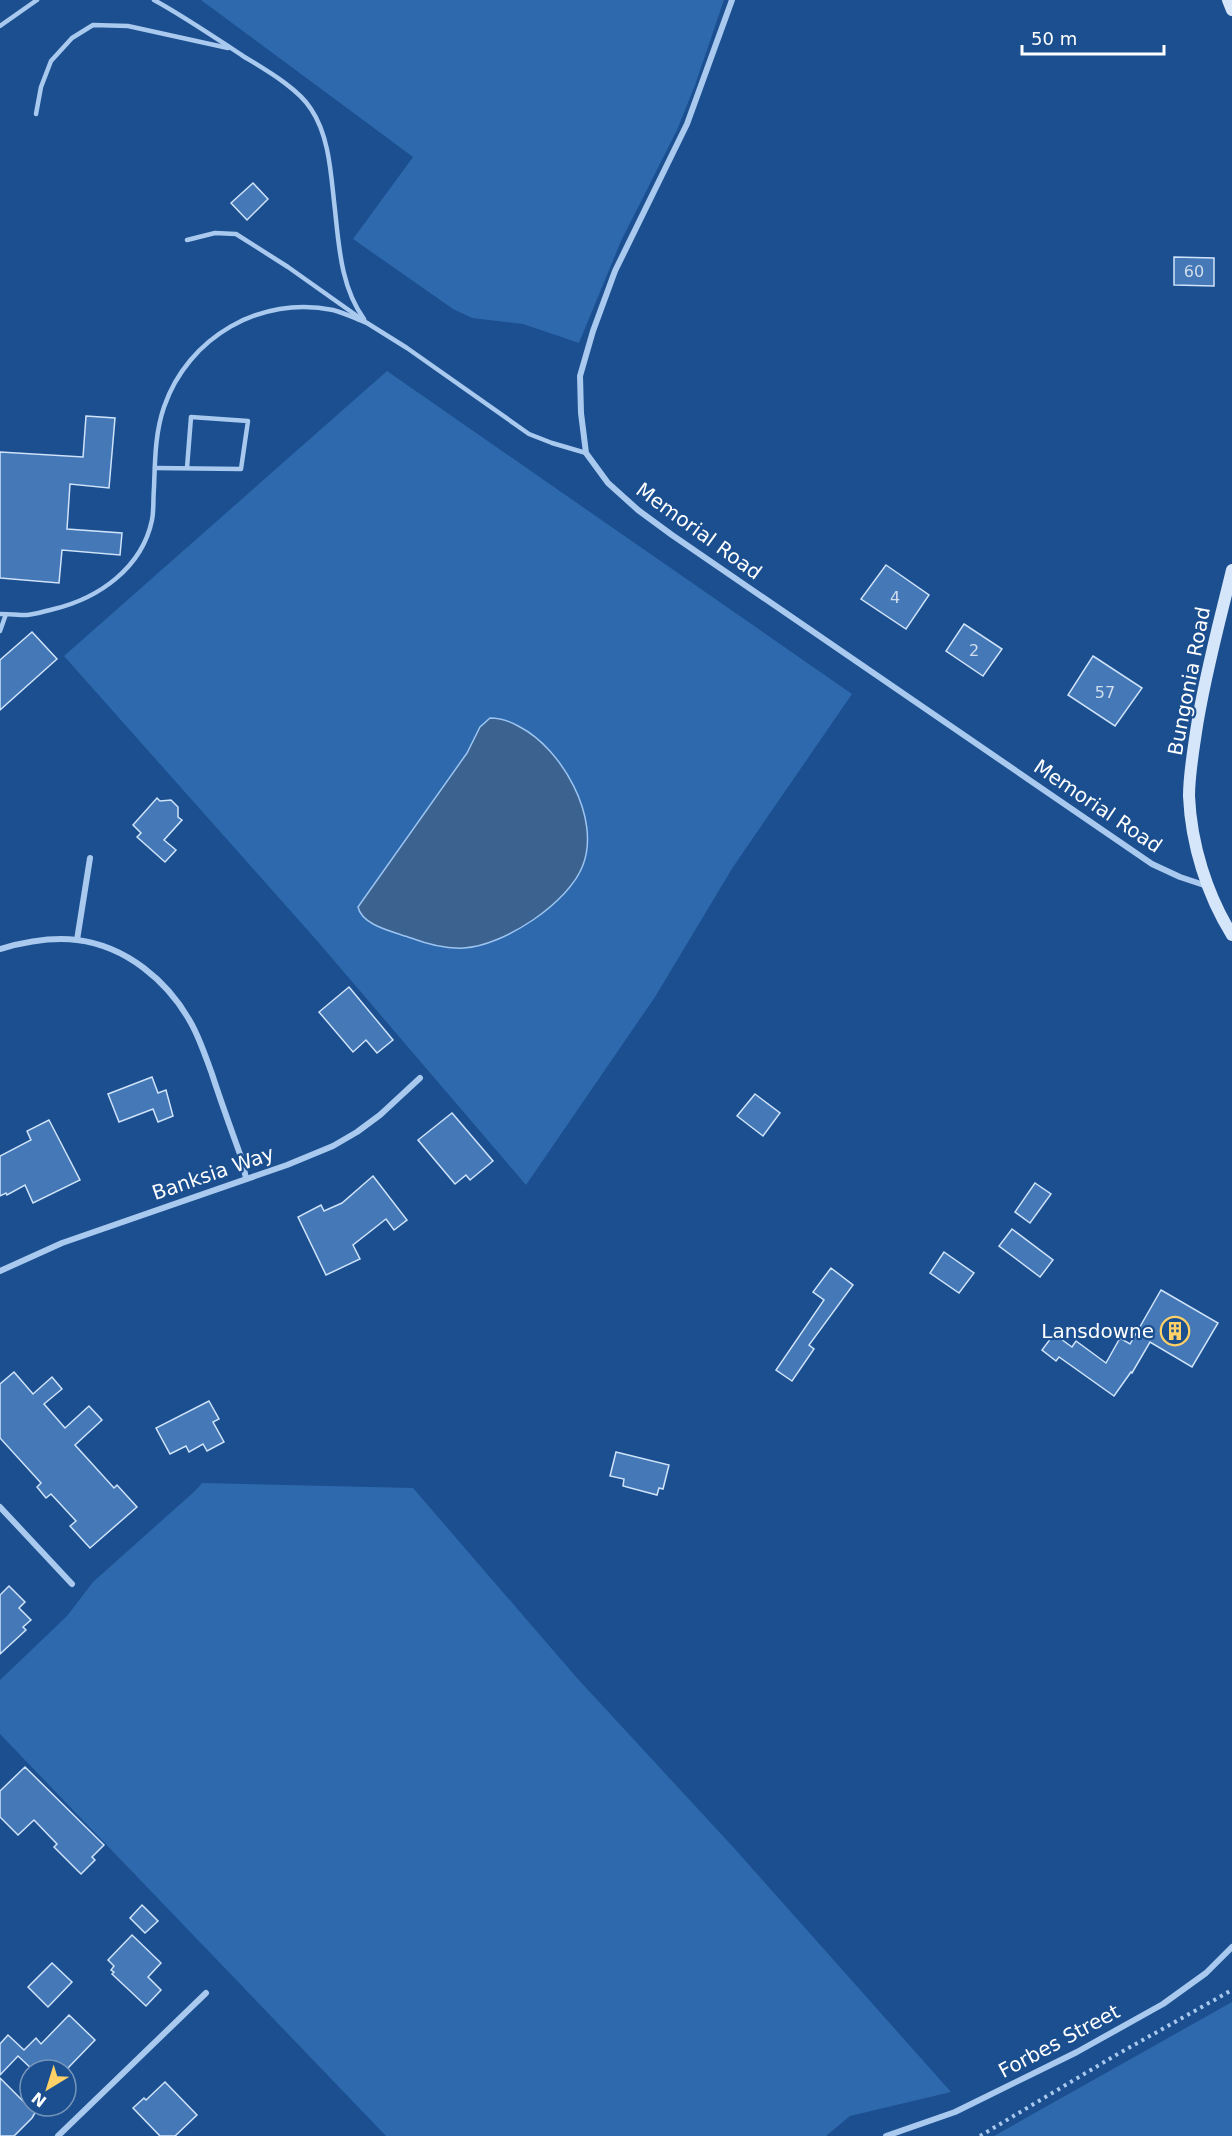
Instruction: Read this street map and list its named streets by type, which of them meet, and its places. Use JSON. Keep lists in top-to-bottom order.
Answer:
{
  "streets": {
    "street": [
      "Memorial Road",
      "Bungonia Road",
      "Banksia Way",
      "Forbes Street"
    ]
  },
  "crossings": [
    ["Memorial Road", "Bungonia Road"]
  ],
  "places": {
    "building": ["Lansdowne"]
  },
  "house_numbers": [
    "60",
    "4",
    "2",
    "57"
  ],
  "scale_bar": "50 m",
  "north": "bottom left"
}
